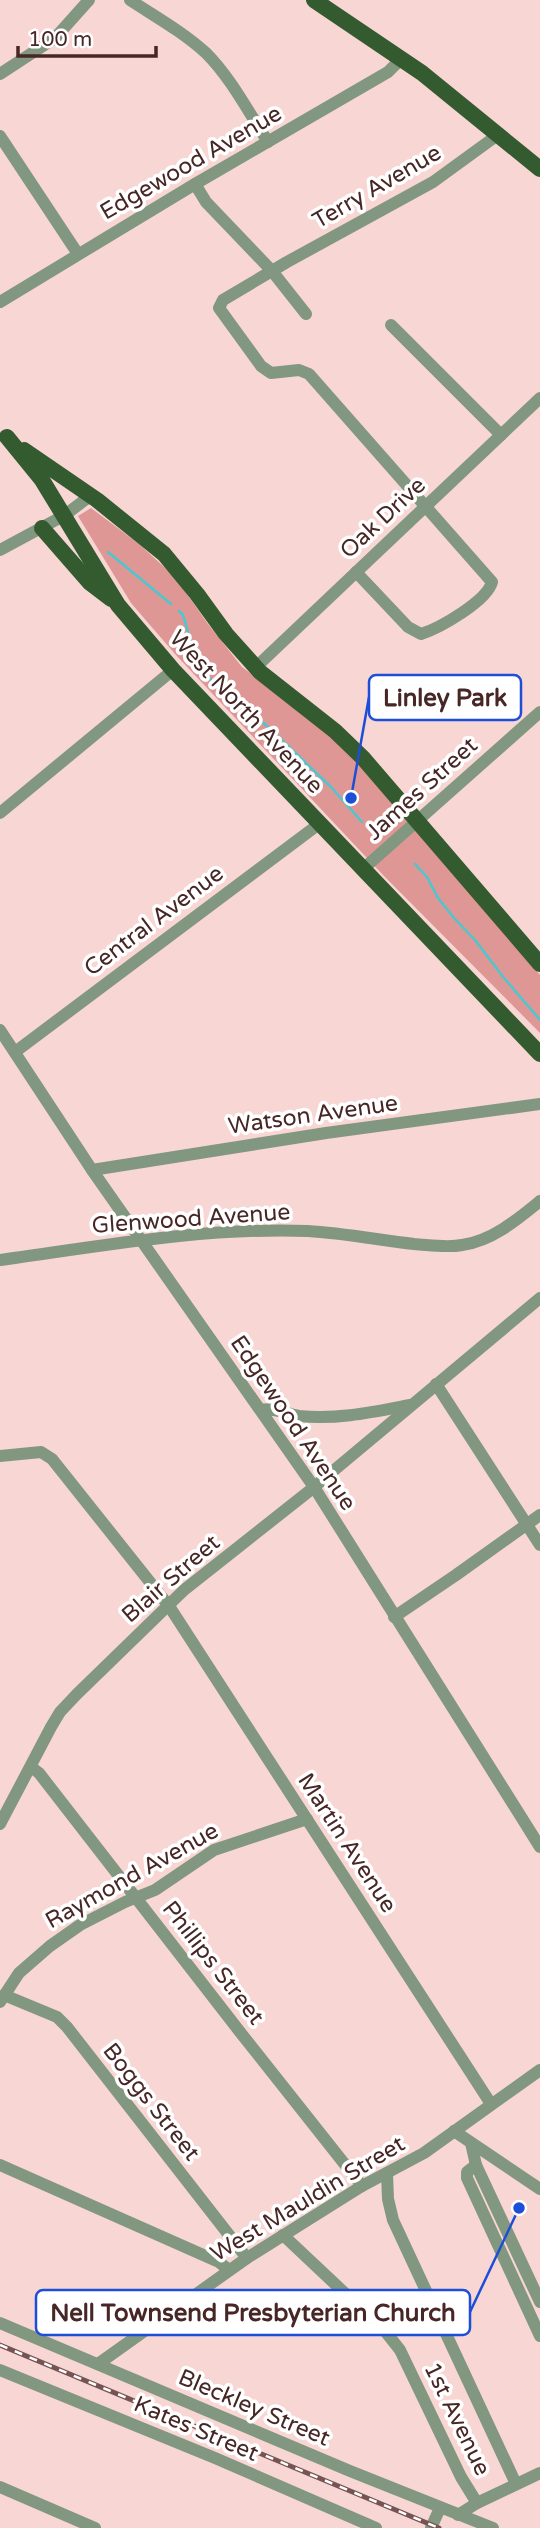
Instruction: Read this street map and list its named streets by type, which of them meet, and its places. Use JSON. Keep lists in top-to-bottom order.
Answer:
{
  "streets": {
    "main road": ["West North Avenue"],
    "street": [
      "Edgewood Avenue",
      "Terry Avenue",
      "Oak Drive",
      "James Street",
      "Central Avenue",
      "Watson Avenue",
      "Glenwood Avenue",
      "Blair Street",
      "Martin Avenue",
      "Raymond Avenue",
      "Phillips Street",
      "Boggs Street",
      "West Mauldin Street",
      "Bleckley Street",
      "1st Avenue",
      "Kates Street"
    ]
  },
  "crossings": [
    ["Edgewood Avenue", "Central Avenue"],
    ["Edgewood Avenue", "Watson Avenue"],
    ["Edgewood Avenue", "Glenwood Avenue"],
    ["Edgewood Avenue", "Blair Street"],
    ["Terry Avenue", "Oak Drive"],
    ["West North Avenue", "James Street"],
    ["West North Avenue", "Central Avenue"],
    ["Blair Street", "Martin Avenue"],
    ["Blair Street", "Phillips Street"],
    ["Martin Avenue", "Raymond Avenue"],
    ["Martin Avenue", "West Mauldin Street"],
    ["Raymond Avenue", "Phillips Street"],
    ["Raymond Avenue", "Boggs Street"],
    ["Phillips Street", "West Mauldin Street"],
    ["Boggs Street", "West Mauldin Street"],
    ["West Mauldin Street", "Bleckley Street"],
    ["West Mauldin Street", "1st Avenue"]
  ],
  "places": ["Linley Park", "Nell Townsend Presbyterian Church"],
  "scale_bar": "100 m"
}
